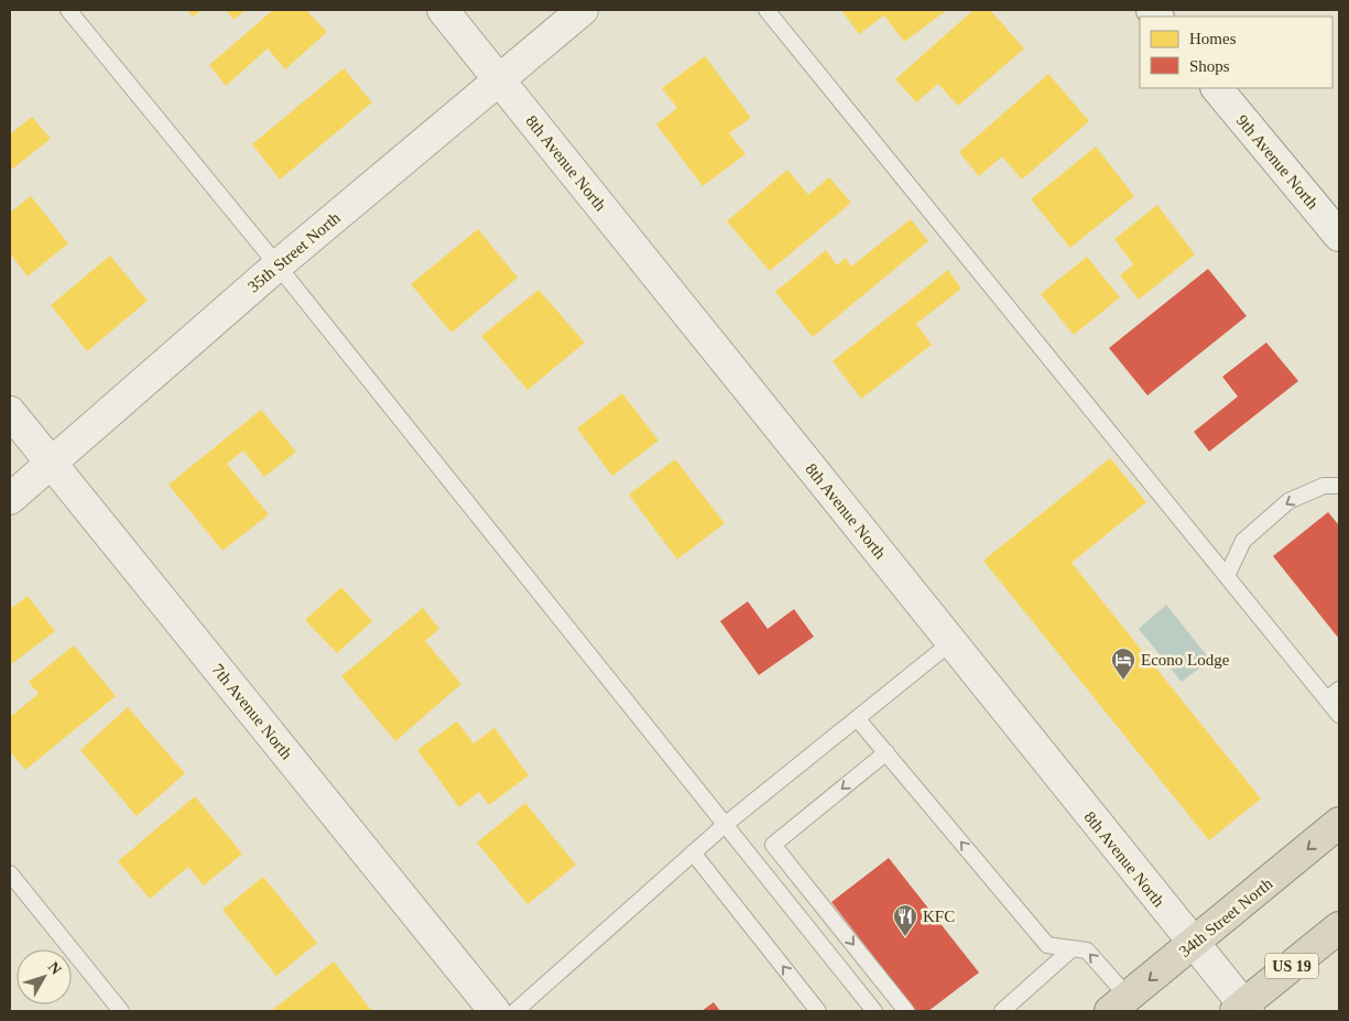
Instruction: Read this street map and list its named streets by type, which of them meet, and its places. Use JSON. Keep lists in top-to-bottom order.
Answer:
{
  "streets": {
    "highway": ["34th Street North", "US 19"],
    "street": [
      "9th Avenue North",
      "8th Avenue North",
      "35th Street North",
      "7th Avenue North"
    ]
  },
  "crossings": [
    ["8th Avenue North", "35th Street North"],
    ["8th Avenue North", "34th Street North"],
    ["8th Avenue North", "US 19"],
    ["35th Street North", "7th Avenue North"]
  ],
  "places": {
    "hotel": ["Econo Lodge"],
    "restaurant": ["KFC"]
  },
  "legend": ["Homes", "Shops"],
  "north": "top right"
}
